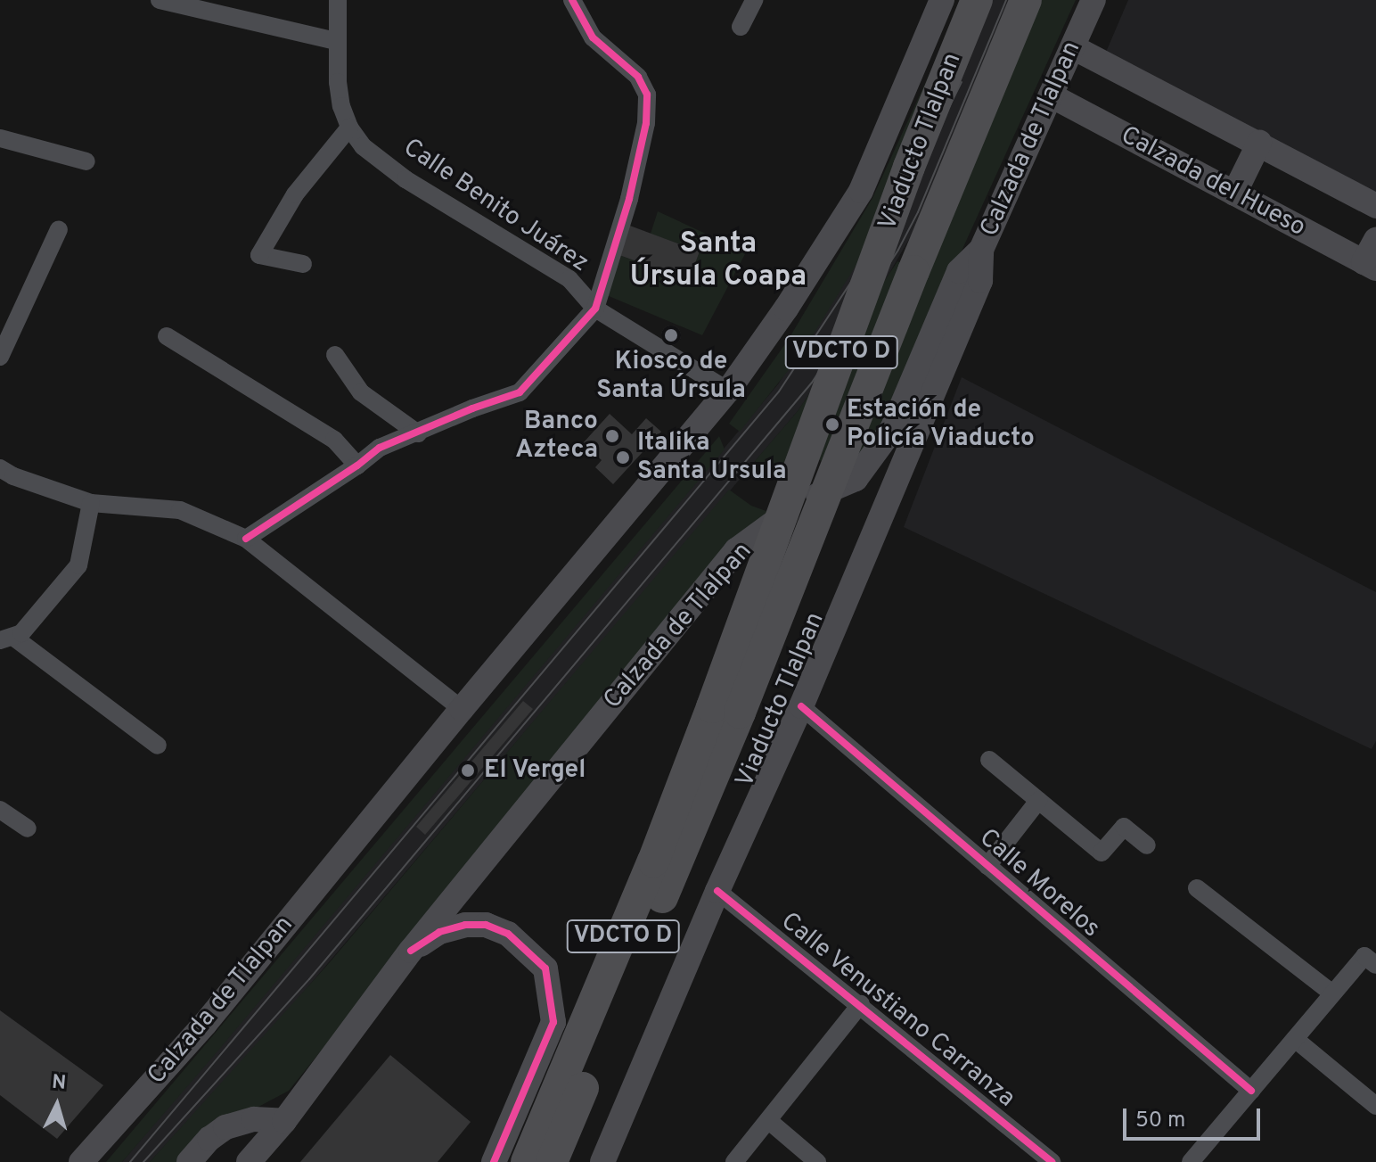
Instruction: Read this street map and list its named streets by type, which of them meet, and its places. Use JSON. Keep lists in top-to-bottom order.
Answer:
{
  "streets": {
    "highway": ["Viaducto Tlalpan", "VDCTO D"],
    "main road": ["Calzada de Tlalpan", "Calzada del Hueso"],
    "street": ["Calle Benito Juárez", "Calle Morelos", "Calle Venustiano Carranza"]
  },
  "crossings": [
    ["Calzada de Tlalpan", "Viaducto Tlalpan"],
    ["Calzada de Tlalpan", "Calzada del Hueso"],
    ["Calzada de Tlalpan", "Calle Benito Juárez"],
    ["Viaducto Tlalpan", "Calle Morelos"],
    ["Viaducto Tlalpan", "Calle Venustiano Carranza"]
  ],
  "districts": ["Santa Úrsula Coapa"],
  "places": [
    "Kiosco de Santa Úrsula",
    "Estación de Policía Viaducto",
    "Banco Azteca",
    "Italika Santa Ursula",
    "El Vergel"
  ],
  "scale_bar": "50 m",
  "north": "top"
}
